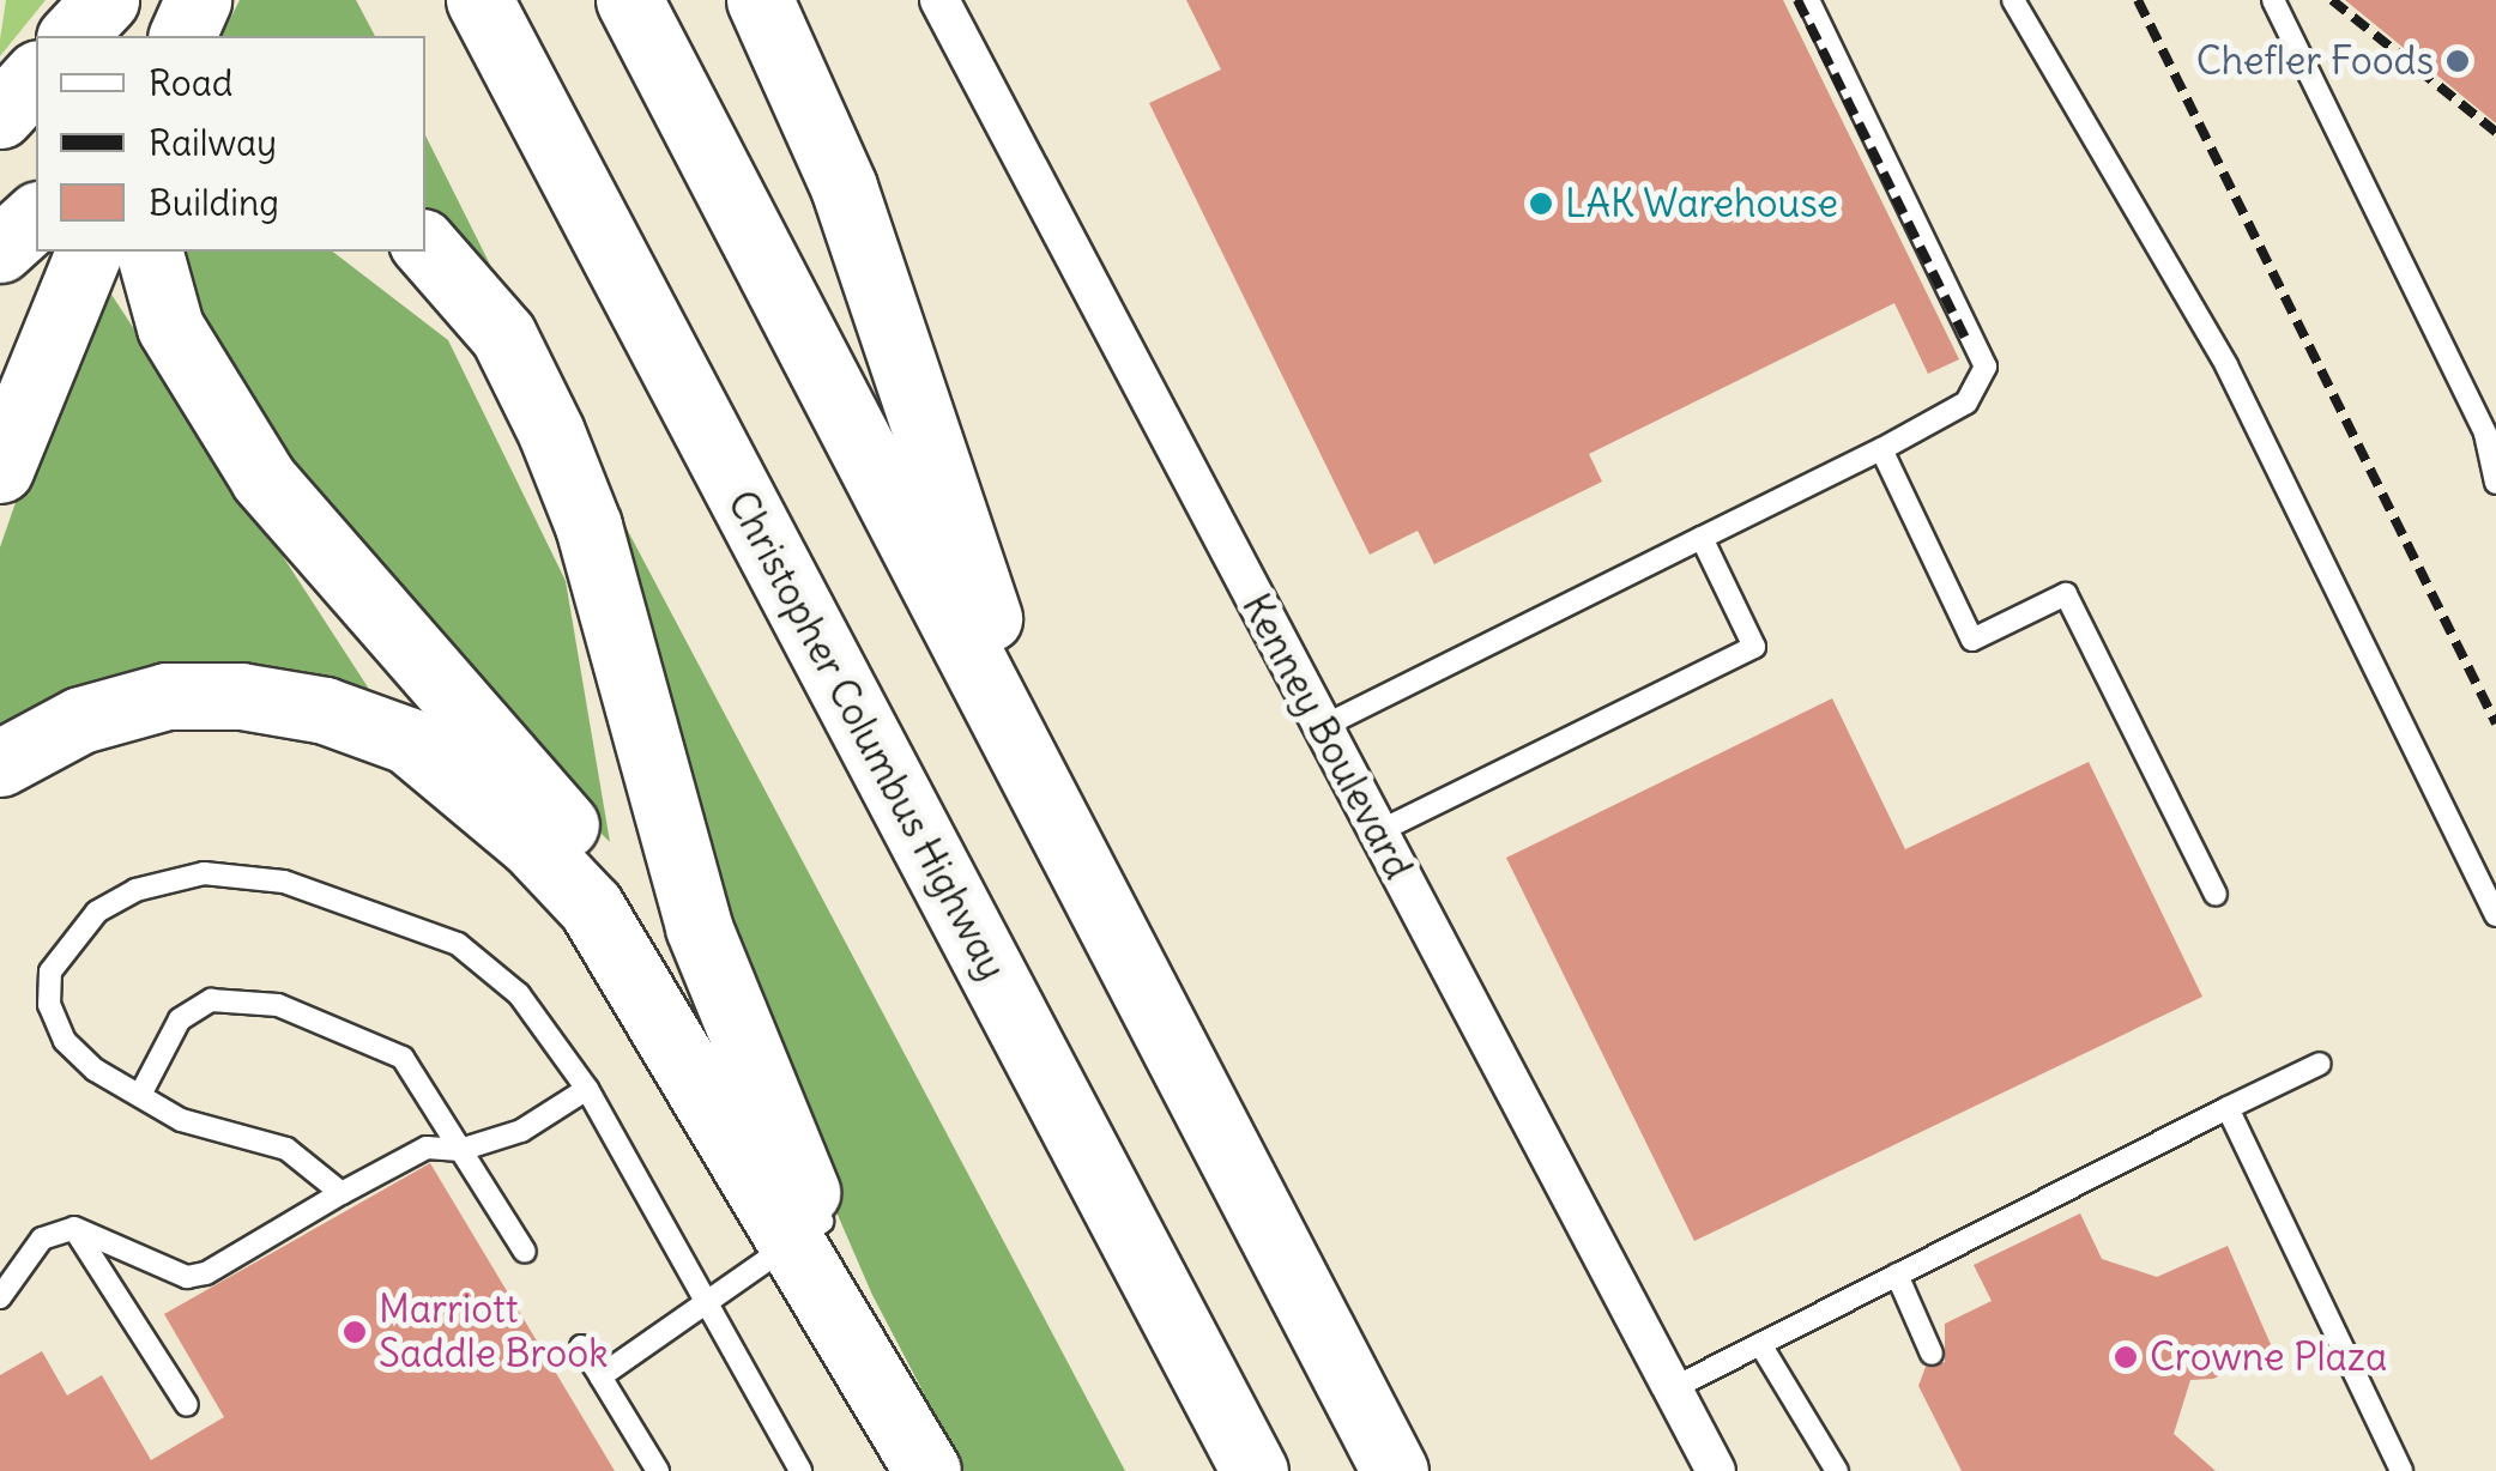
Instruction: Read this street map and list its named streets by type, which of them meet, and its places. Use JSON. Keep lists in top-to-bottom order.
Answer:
{
  "streets": {
    "highway": ["Christopher Columbus Highway"],
    "street": ["Kenney Boulevard"]
  },
  "places": [
    "Chefler Foods",
    "LAK Warehouse",
    "Marriott Saddle Brook",
    "Crowne Plaza"
  ],
  "legend": ["Road", "Railway", "Building"]
}
